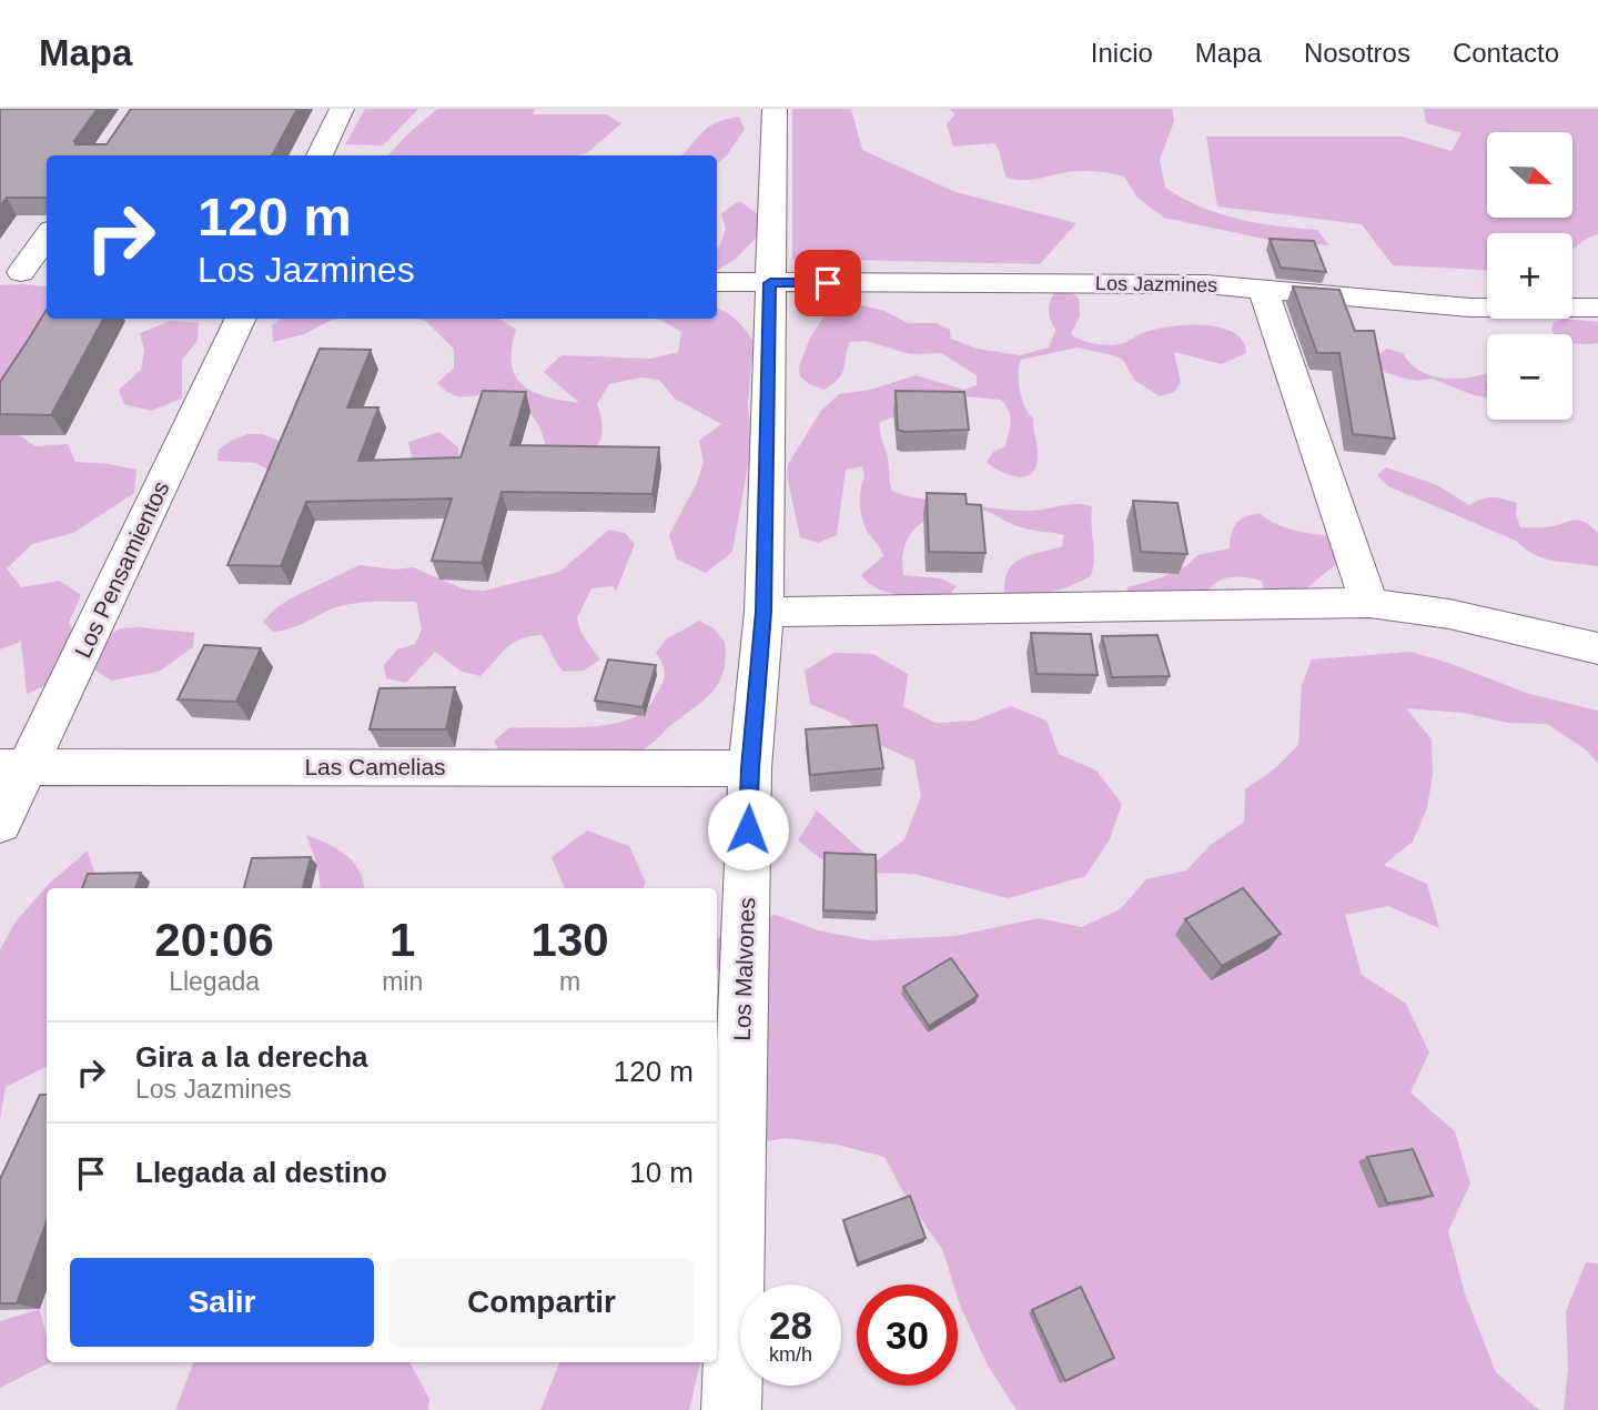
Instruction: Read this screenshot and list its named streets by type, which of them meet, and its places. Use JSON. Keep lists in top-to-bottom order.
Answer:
{
  "streets": {
    "street": [
      "Los Jazmines",
      "Los Pensamientos",
      "Las Camelias",
      "Los Malvones"
    ]
  },
  "crossings": [
    ["Los Jazmines", "Los Malvones"],
    ["Los Pensamientos", "Las Camelias"],
    ["Las Camelias", "Los Malvones"]
  ],
  "north": "right",
  "page": {
    "header": "Mapa",
    "nav": [
      "Inicio",
      "Mapa",
      "Nosotros",
      "Contacto"
    ],
    "map_buttons": ["+", "−"],
    "turn": ["120 m", "Los Jazmines"],
    "eta": [
      "20:06",
      "Llegada",
      "1",
      "min",
      "130",
      "m"
    ],
    "list": [
      {
        "name": "Gira a la derecha",
        "note": "Los Jazmines",
        "value": "120 m"
      },
      {
        "name": "Llegada al destino",
        "value": "10 m"
      }
    ],
    "buttons": ["Salir", "Compartir"],
    "speed": "28 km/h",
    "limit": "30"
  }
}
